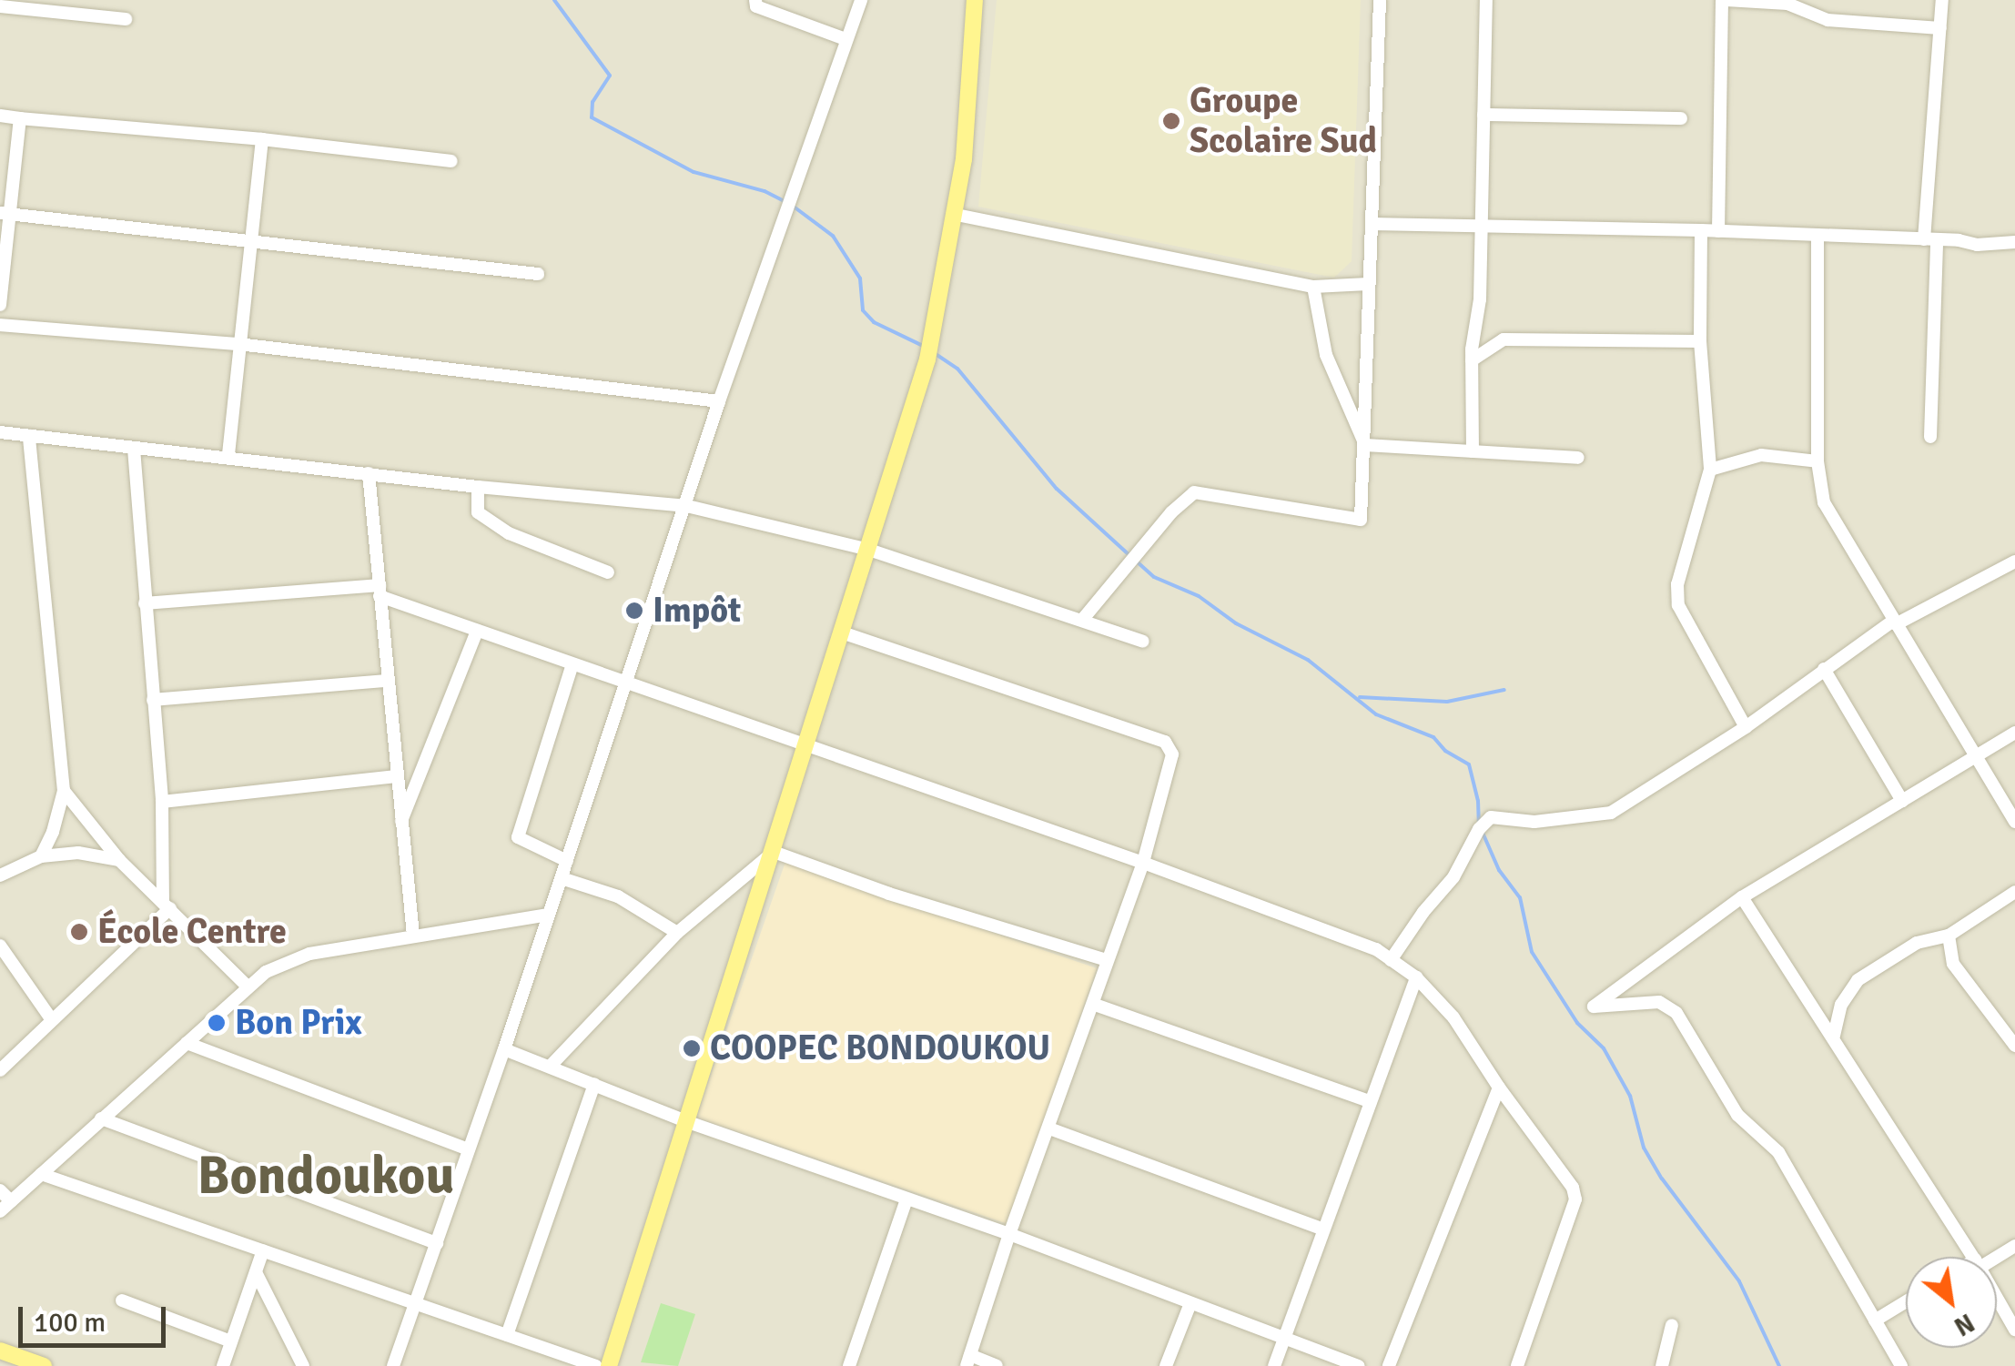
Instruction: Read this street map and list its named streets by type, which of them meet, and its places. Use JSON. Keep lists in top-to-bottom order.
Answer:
{
  "districts": ["Bondoukou"],
  "places": [
    "Groupe Scolaire Sud",
    "Impôt",
    "École Centre",
    "Bon Prix",
    "COOPEC BONDOUKOU"
  ],
  "scale_bar": "100 m",
  "north": "bottom right"
}
